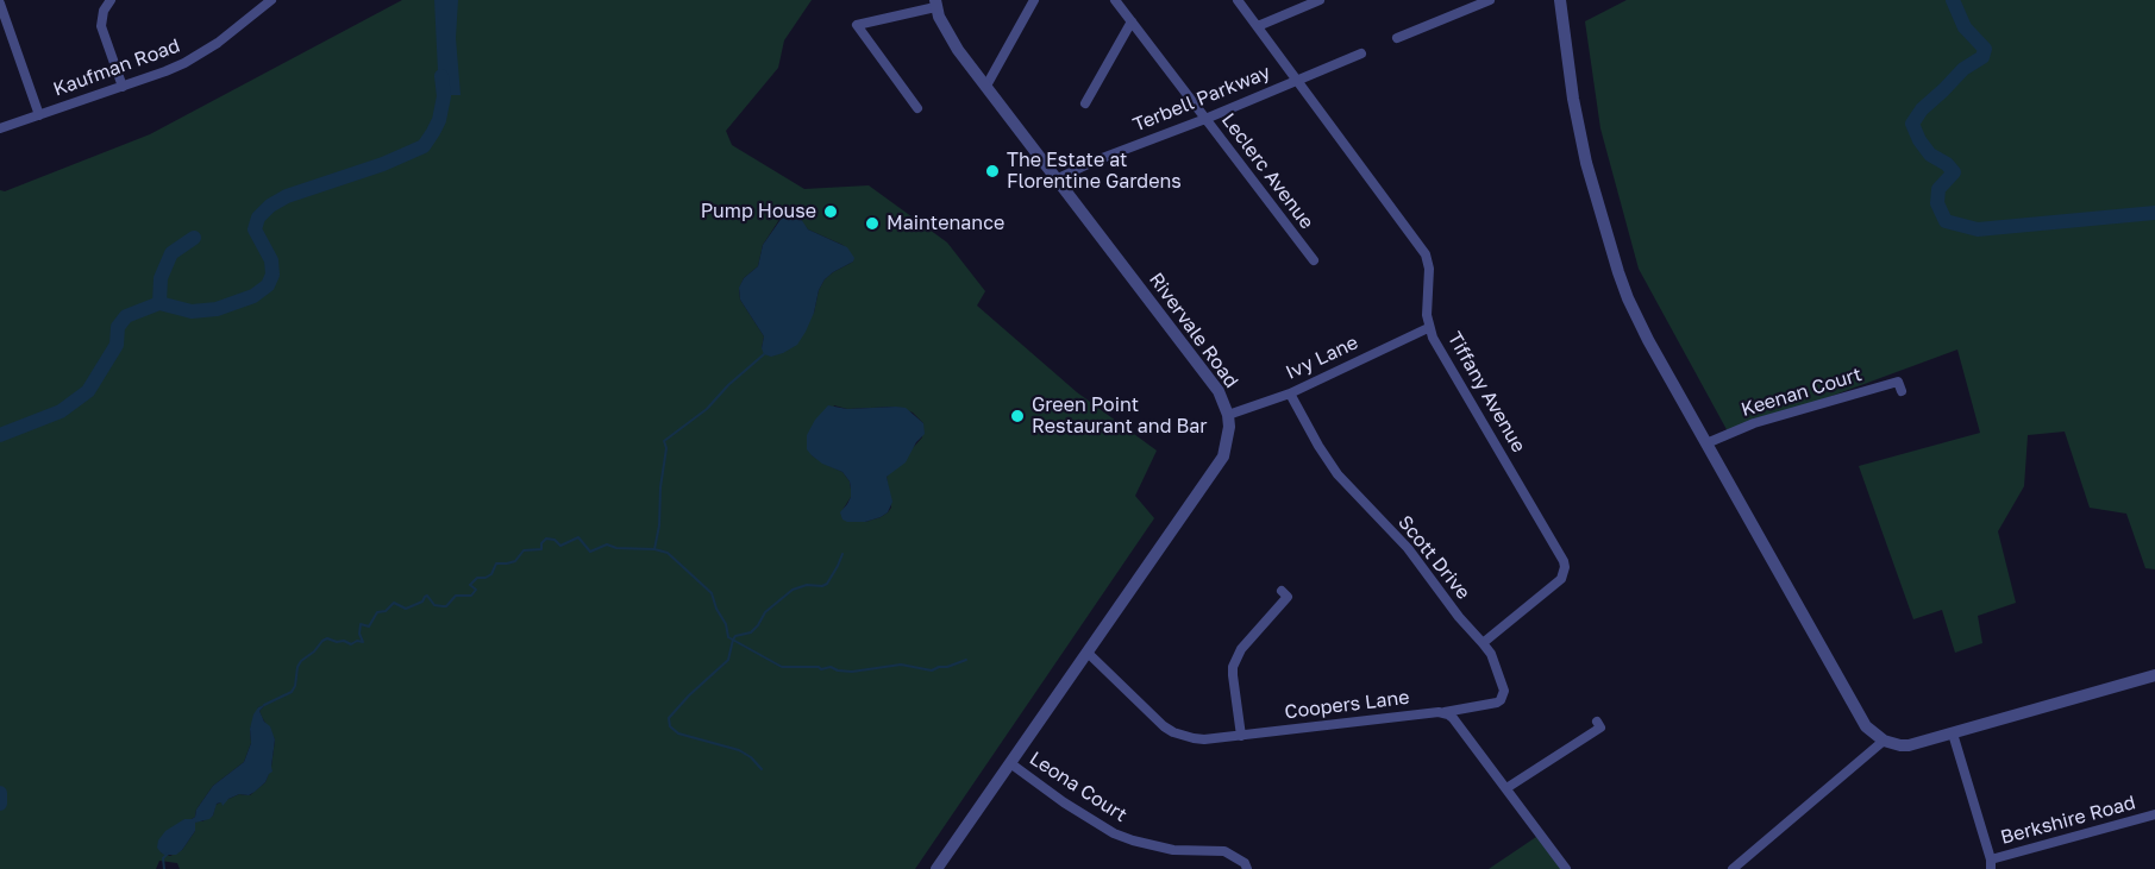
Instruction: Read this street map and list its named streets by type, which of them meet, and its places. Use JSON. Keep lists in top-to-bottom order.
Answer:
{
  "streets": {
    "street": [
      "Kaufman Road",
      "Terbell Parkway",
      "Leclerc Avenue",
      "Rivervale Road",
      "Ivy Lane",
      "Tiffany Avenue",
      "Keenan Court",
      "Scott Drive",
      "Coopers Lane",
      "Leona Court",
      "Berkshire Road"
    ]
  },
  "crossings": [
    ["Terbell Parkway", "Leclerc Avenue"],
    ["Terbell Parkway", "Rivervale Road"],
    ["Terbell Parkway", "Tiffany Avenue"],
    ["Rivervale Road", "Ivy Lane"],
    ["Rivervale Road", "Coopers Lane"],
    ["Rivervale Road", "Leona Court"],
    ["Ivy Lane", "Tiffany Avenue"],
    ["Ivy Lane", "Scott Drive"],
    ["Tiffany Avenue", "Scott Drive"],
    ["Scott Drive", "Coopers Lane"]
  ],
  "places": [
    "The Estate at Florentine Gardens",
    "Pump House",
    "Maintenance",
    "Green Point Restaurant and Bar"
  ]
}
